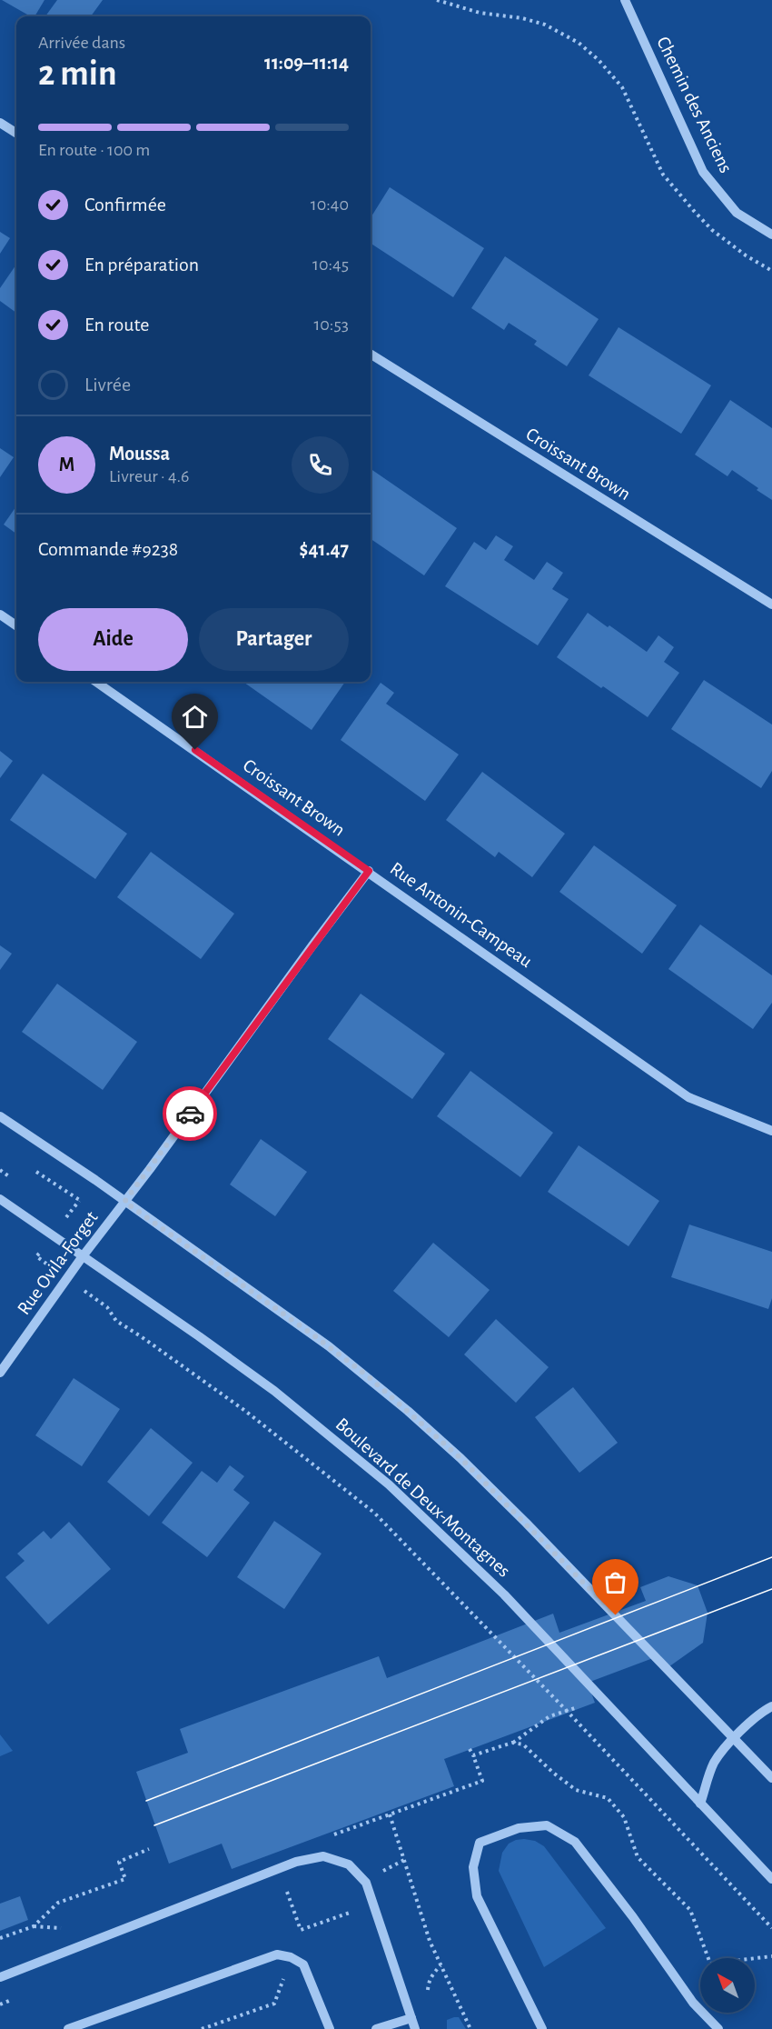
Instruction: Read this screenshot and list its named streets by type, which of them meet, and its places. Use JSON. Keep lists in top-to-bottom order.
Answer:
{
  "streets": {
    "street": [
      "Chemin des Anciens",
      "Croissant Brown",
      "Rue Antonin-Campeau",
      "Rue Ovila-Forget",
      "Boulevard de Deux-Montagnes"
    ]
  },
  "crossings": [
    ["Croissant Brown", "Rue Antonin-Campeau"],
    ["Rue Antonin-Campeau", "Rue Ovila-Forget"],
    ["Rue Ovila-Forget", "Boulevard de Deux-Montagnes"]
  ],
  "north": "top left",
  "page": {
    "heading": ["2 min", "Arrivée dans", "11:09–11:14"],
    "panel": [
      "Moussa",
      "Livreur · 4.6",
      "Commande #9238",
      "$41.47"
    ],
    "bar": "En route · 100 m",
    "list": [
      ["Confirmée", "10:40"],
      ["En préparation", "10:45"],
      ["En route", "10:53"],
      "Livrée"
    ],
    "round": "M",
    "buttons": ["Aide", "Partager"]
  }
}
